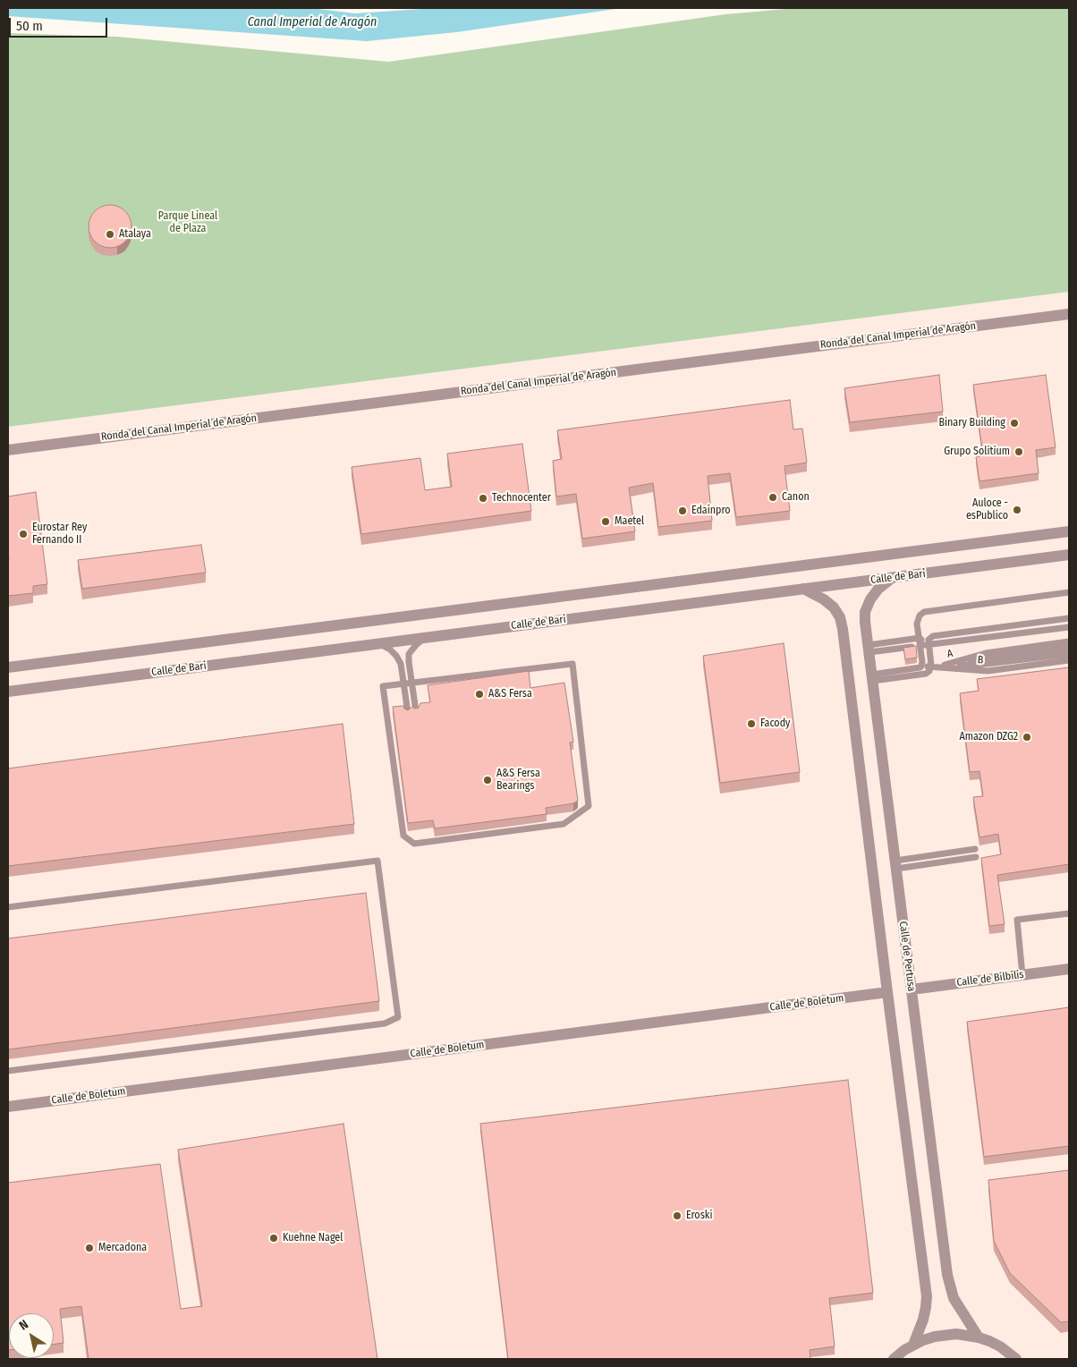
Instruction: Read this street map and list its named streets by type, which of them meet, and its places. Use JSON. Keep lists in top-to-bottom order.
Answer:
{
  "streets": {
    "street": [
      "Ronda del Canal Imperial de Aragón",
      "Calle de Bari",
      "Calle de Pertusa",
      "Calle de Bílbilis",
      "Calle de Boletum"
    ],
    "lane": ["A", "B"]
  },
  "crossings": [
    ["Calle de Bari", "Calle de Pertusa"],
    ["A", "B"],
    ["Calle de Pertusa", "Calle de Bílbilis"]
  ],
  "water": ["Canal Imperial de Aragón"],
  "parks": ["Parque Lineal de Plaza"],
  "places": [
    "Atalaya",
    "Binary Building",
    "Grupo Solitium",
    "Canon",
    "Technocenter",
    "Auloce - esPublico",
    "Edainpro",
    "Maetel",
    "Eurostar Rey Fernando II",
    "A&S Fersa",
    "Facody",
    "Amazon DZG2",
    "A&S Fersa Bearings",
    "Eroski",
    "Kuehne Nagel",
    "Mercadona"
  ],
  "scale_bar": "50 m",
  "north": "top left"
}
